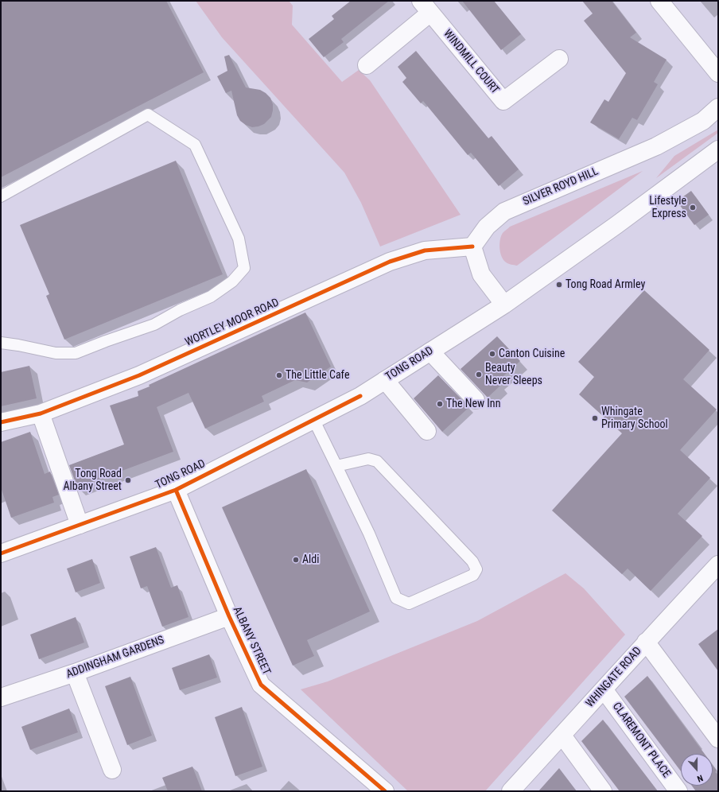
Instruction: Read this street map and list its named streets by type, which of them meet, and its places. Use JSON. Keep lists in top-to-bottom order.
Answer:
{
  "streets": {
    "street": [
      "WINDMILL COURT",
      "SILVER ROYD HILL",
      "WORTLEY MOOR ROAD",
      "TONG ROAD",
      "ALBANY STREET",
      "ADDINGHAM GARDENS",
      "WHINGATE ROAD",
      "CLAREMONT PLACE"
    ]
  },
  "crossings": [
    ["SILVER ROYD HILL", "WORTLEY MOOR ROAD"],
    ["TONG ROAD", "ALBANY STREET"],
    ["ALBANY STREET", "ADDINGHAM GARDENS"],
    ["WHINGATE ROAD", "CLAREMONT PLACE"]
  ],
  "places": [
    "Lifestyle Express",
    "Tong Road Armley",
    "Canton Cuisine",
    "Beauty Never Sleeps",
    "The Little Cafe",
    "The New Inn",
    "Whingate Primary School",
    "Tong Road Albany Street",
    "Aldi"
  ],
  "north": "bottom"
}
